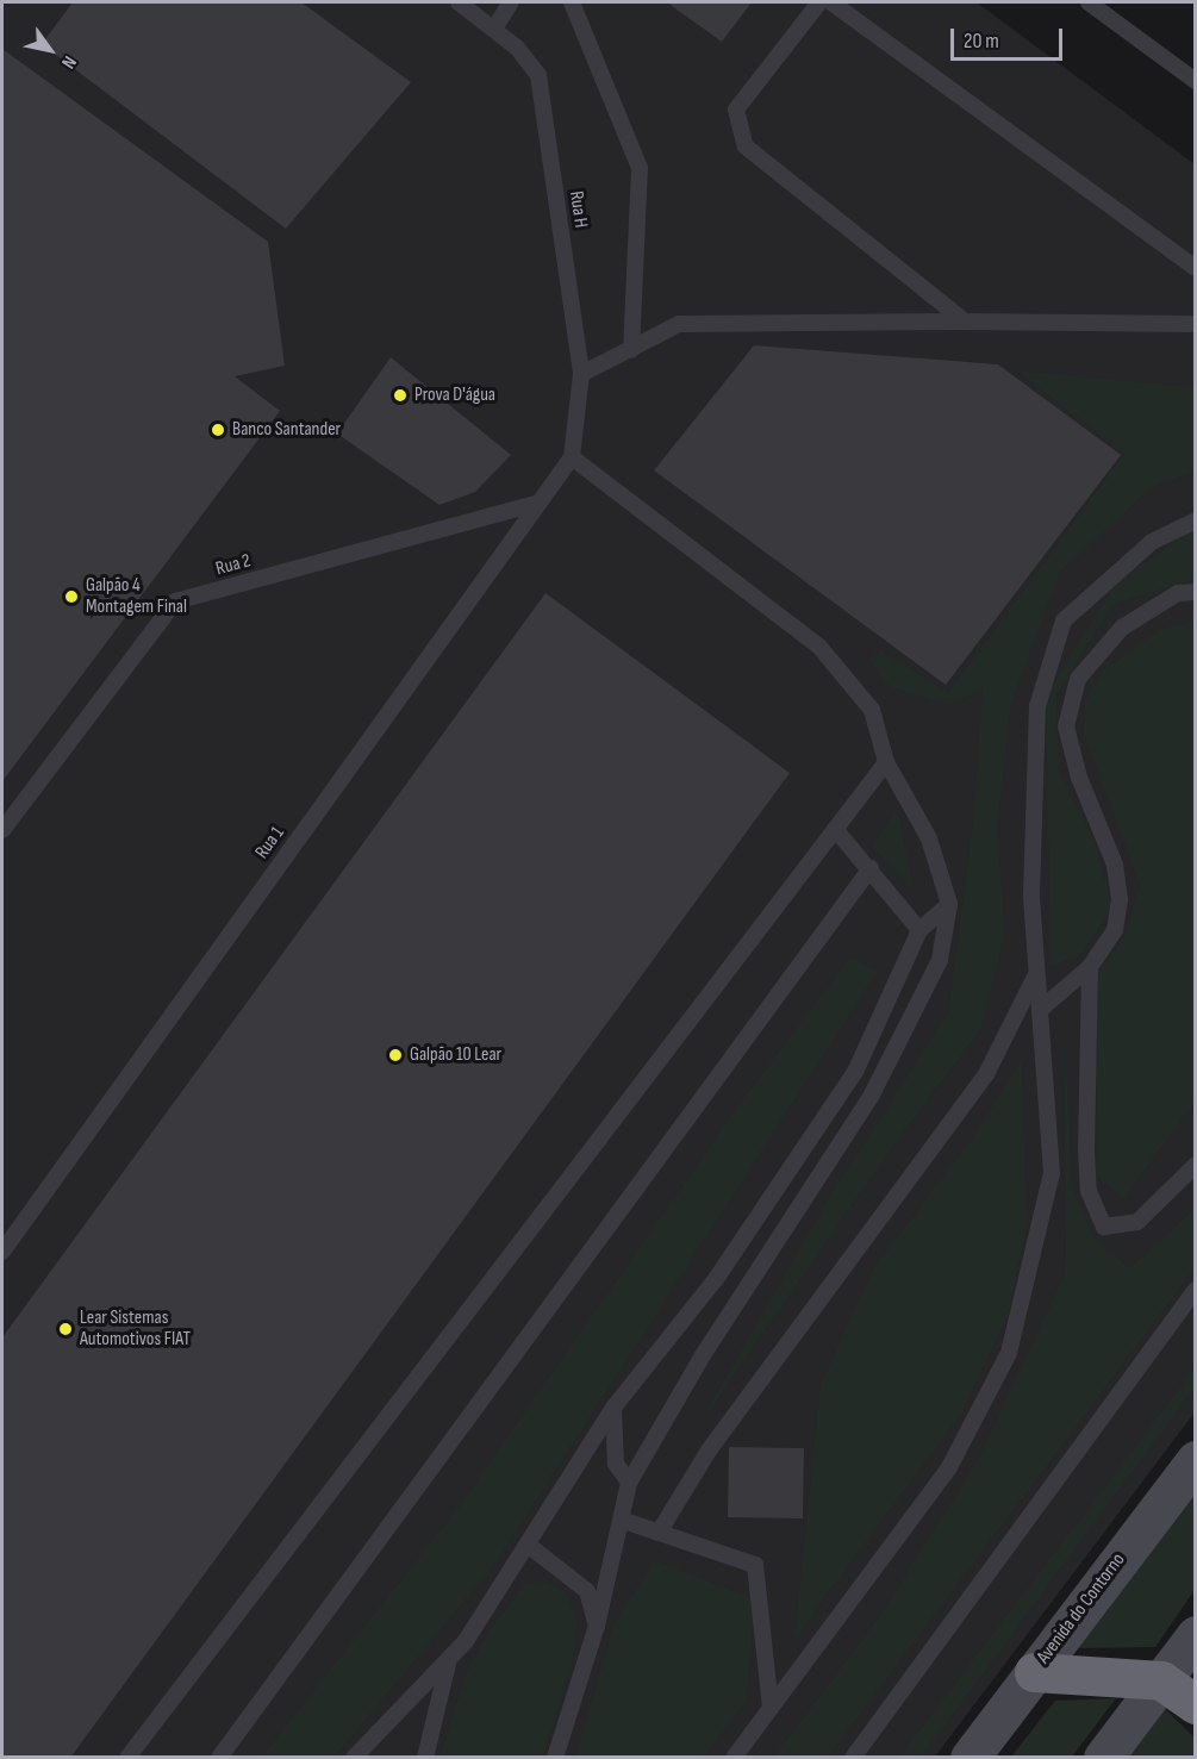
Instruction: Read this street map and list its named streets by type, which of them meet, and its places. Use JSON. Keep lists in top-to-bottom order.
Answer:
{
  "streets": {
    "main road": ["Avenida do Contorno"],
    "lane": ["Rua H", "Rua 2", "Rua 1"]
  },
  "crossings": [
    ["Rua H", "Rua 1"],
    ["Rua 2", "Rua 1"]
  ],
  "places": [
    "Prova D'água",
    "Banco Santander",
    "Galpão 4 Montagem Final",
    "Galpão 10 Lear",
    "Lear Sistemas Automotivos FIAT"
  ],
  "scale_bar": "20 m",
  "north": "bottom right"
}
